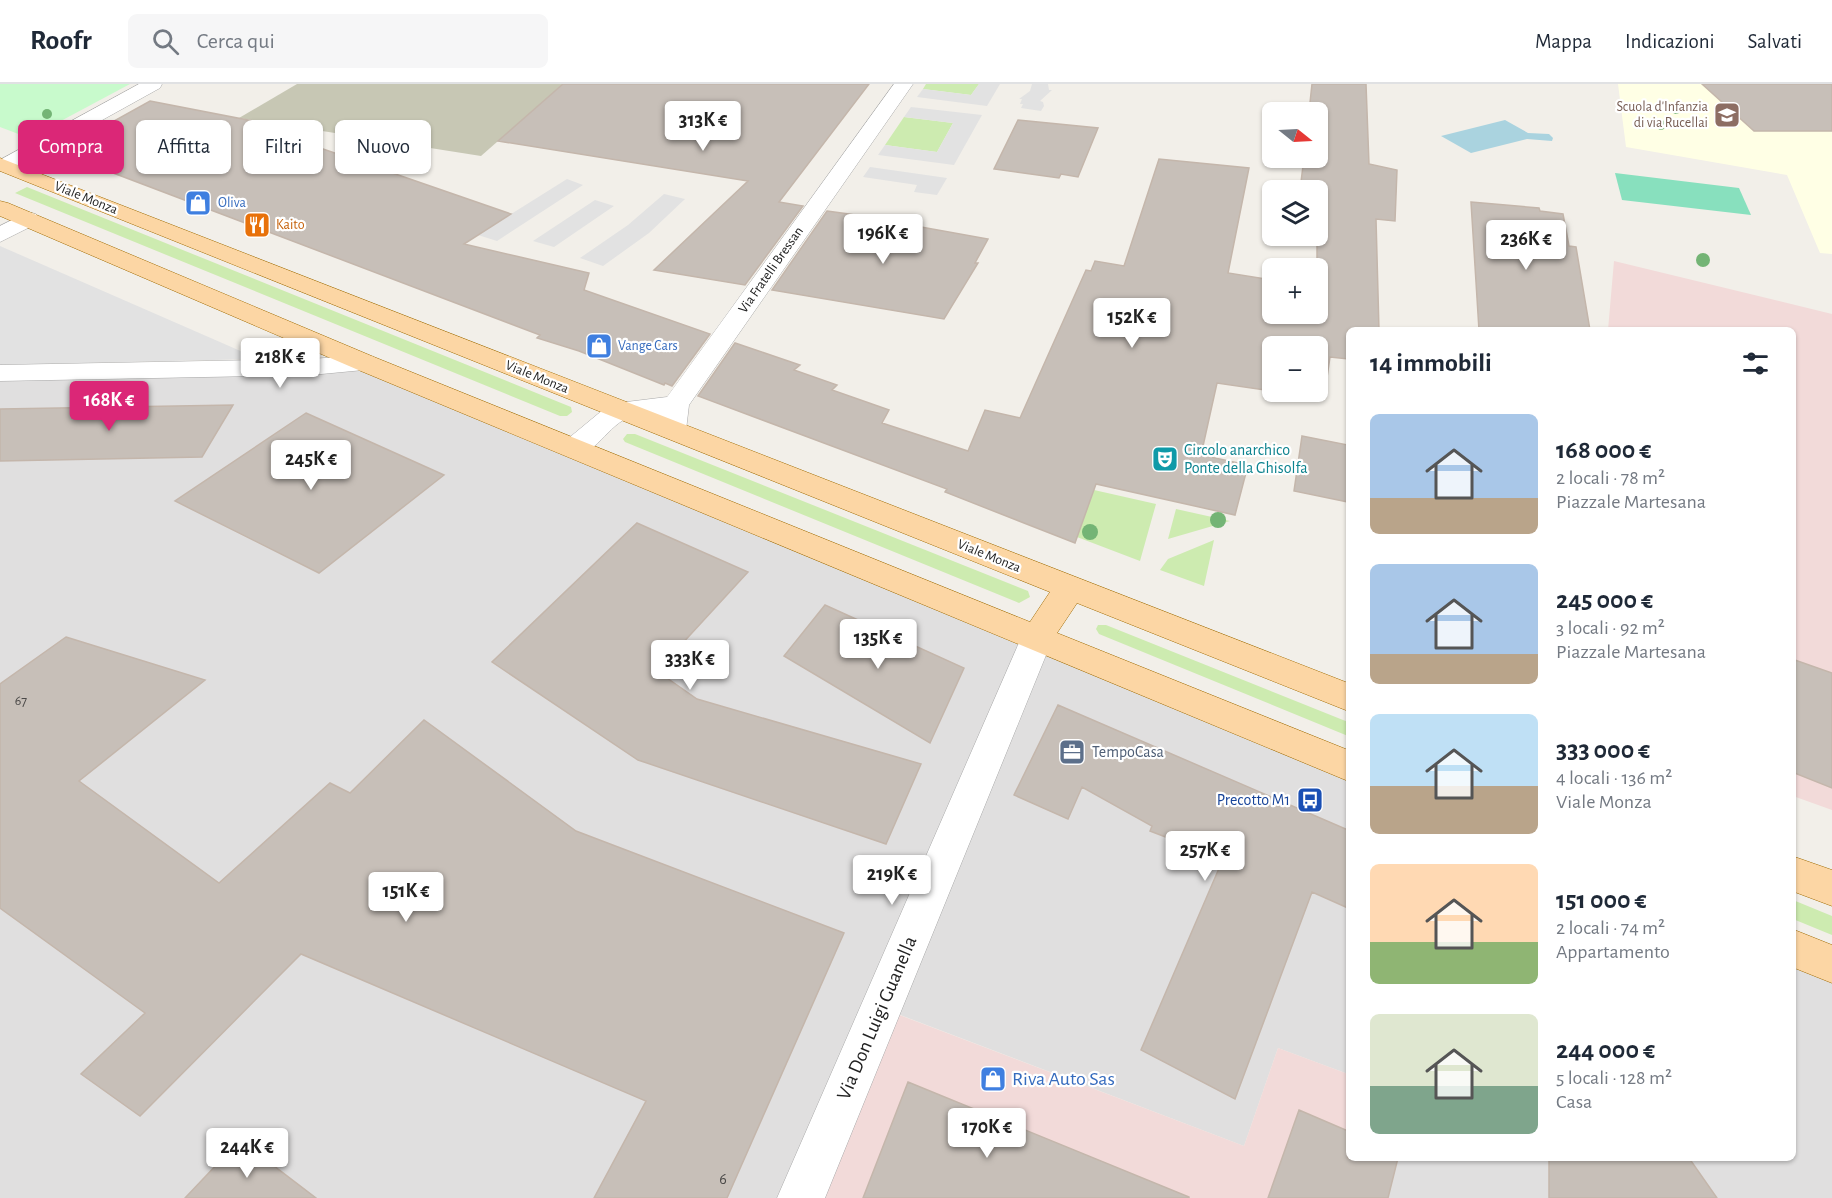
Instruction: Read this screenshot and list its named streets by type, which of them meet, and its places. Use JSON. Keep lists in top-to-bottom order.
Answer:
{
  "streets": {
    "main road": ["Viale Monza"],
    "street": ["Via Fratelli Bressan", "Via Don Luigi Guanella"]
  },
  "crossings": [
    ["Viale Monza", "Via Fratelli Bressan"]
  ],
  "places": {
    "school or university": ["Scuola d'Infanzia di via Rucellai"],
    "shop": ["Oliva", "Vange Cars", "Riva Auto Sas"],
    "restaurant": ["Kaito"],
    "theatre": ["Circolo anarchico Ponte della Ghisolfa"],
    "office": ["TempoCasa"],
    "bus stop": ["Precotto M1"]
  },
  "house_numbers": ["67", "6"],
  "north": "right",
  "page": {
    "header": "Roofr",
    "search": "Cerca qui",
    "nav": ["Mappa", "Indicazioni", "Salvati"],
    "price": [
      "313K €",
      "196K €",
      "236K €",
      "152K €",
      "218K €",
      "168K €",
      "245K €",
      "135K €",
      "333K €",
      "257K €",
      "219K €",
      "151K €",
      "170K €",
      "244K €"
    ],
    "map_buttons": ["+", "−"],
    "chip": [
      "Compra",
      "Affitta",
      "Filtri",
      "Nuovo"
    ],
    "heading": "14 immobili",
    "list": [
      {
        "name": "168 000 €",
        "note": "2 locali · 78 m² · Piazzale Martesana"
      },
      {
        "name": "245 000 €",
        "note": "3 locali · 92 m² · Piazzale Martesana"
      },
      {
        "name": "333 000 €",
        "note": "4 locali · 136 m² · Viale Monza"
      },
      {
        "name": "151 000 €",
        "note": "2 locali · 74 m² · Appartamento"
      },
      {
        "name": "244 000 €",
        "note": "5 locali · 128 m² · Casa"
      }
    ]
  }
}
